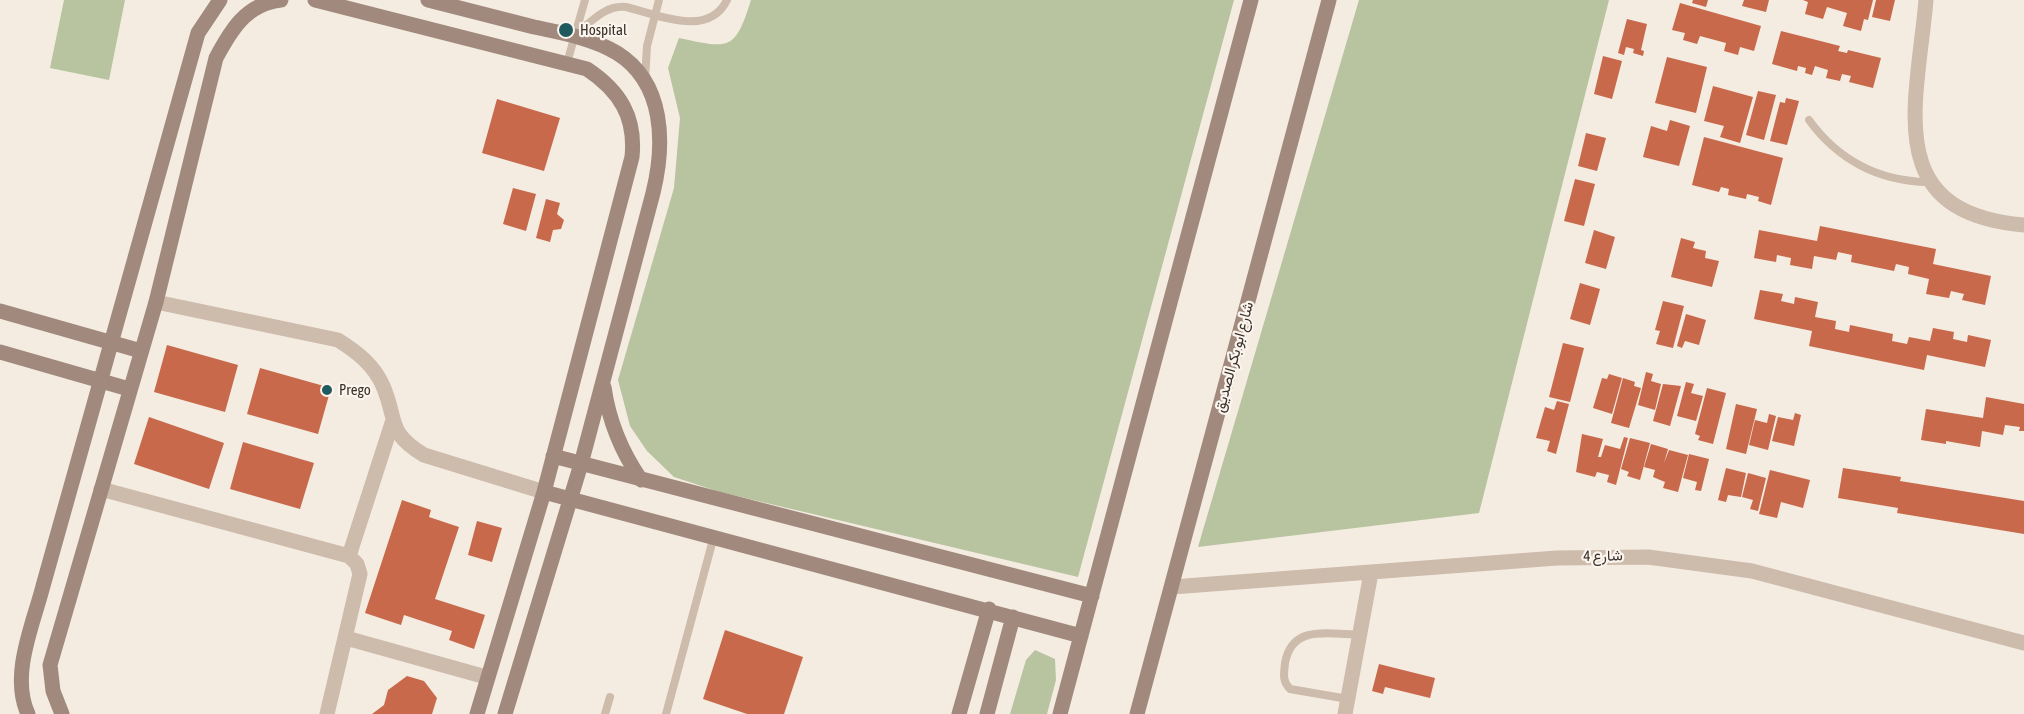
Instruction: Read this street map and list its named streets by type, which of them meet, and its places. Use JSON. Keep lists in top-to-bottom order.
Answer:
{
  "streets": {
    "street": ["شارع ابو بكر الصديق", "شارع 4"]
  },
  "crossings": [
    ["شارع ابو بكر الصديق", "شارع 4"]
  ],
  "places": ["Hospital", "Prego"]
}
